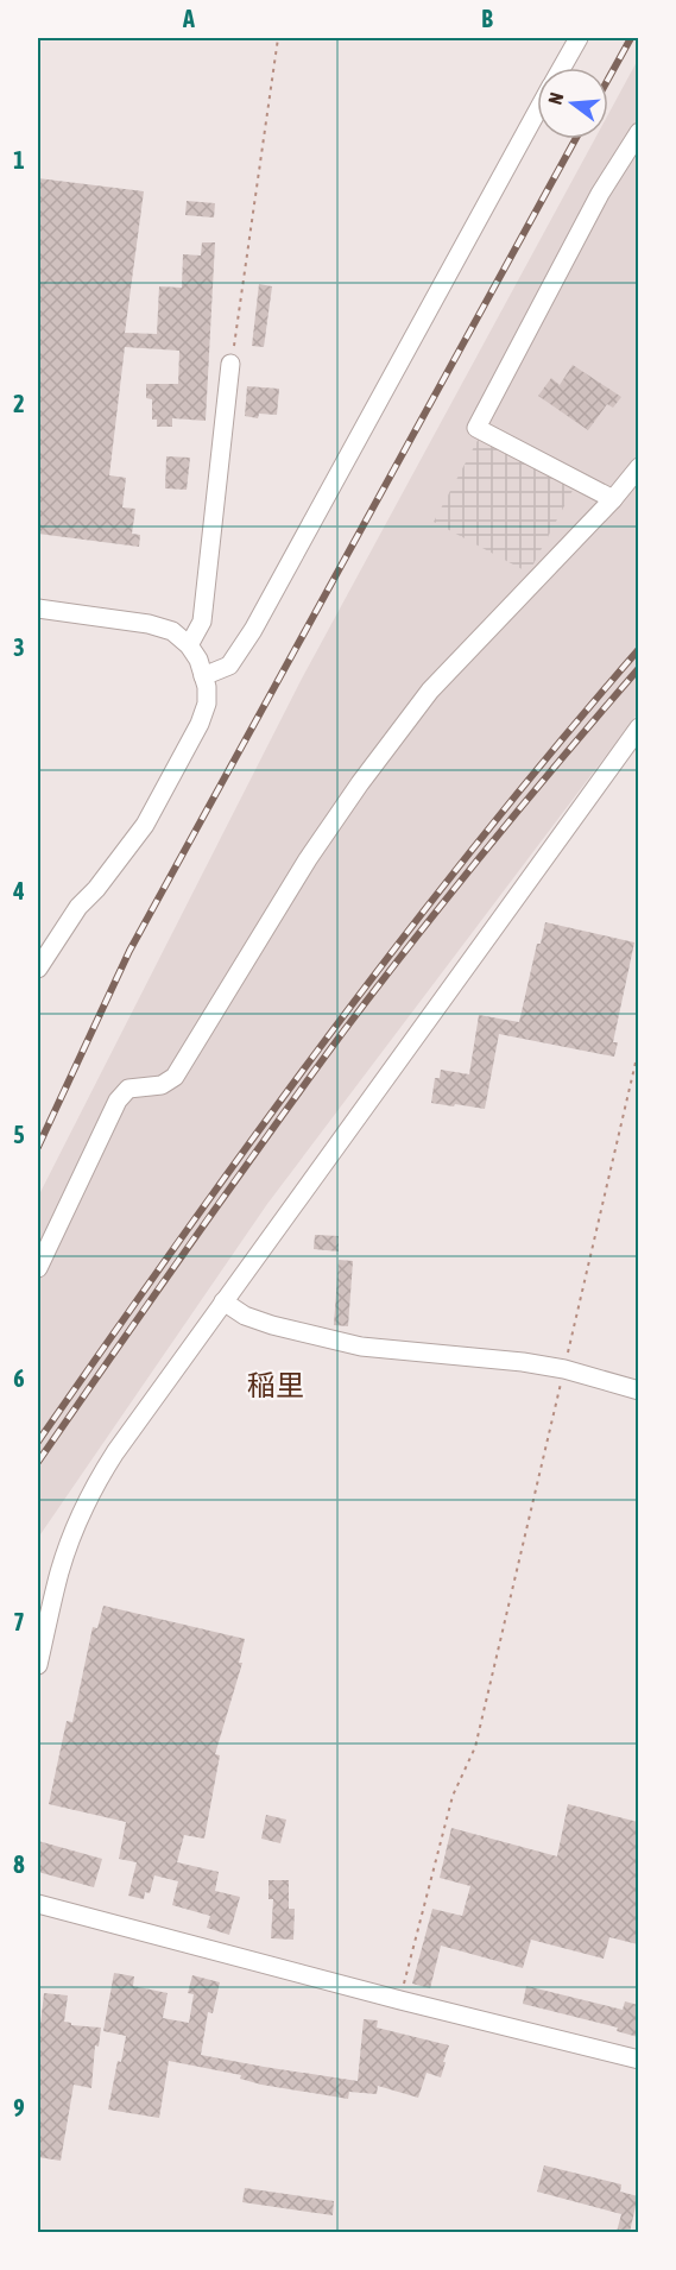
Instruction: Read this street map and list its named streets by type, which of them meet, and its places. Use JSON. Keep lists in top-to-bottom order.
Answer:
{
  "districts": ["稲里"],
  "north": "left",
  "grid": {
    "columns": ["A", "B"],
    "rows": [
      "1",
      "2",
      "3",
      "4",
      "5",
      "6",
      "7",
      "8",
      "9"
    ]
  }
}
